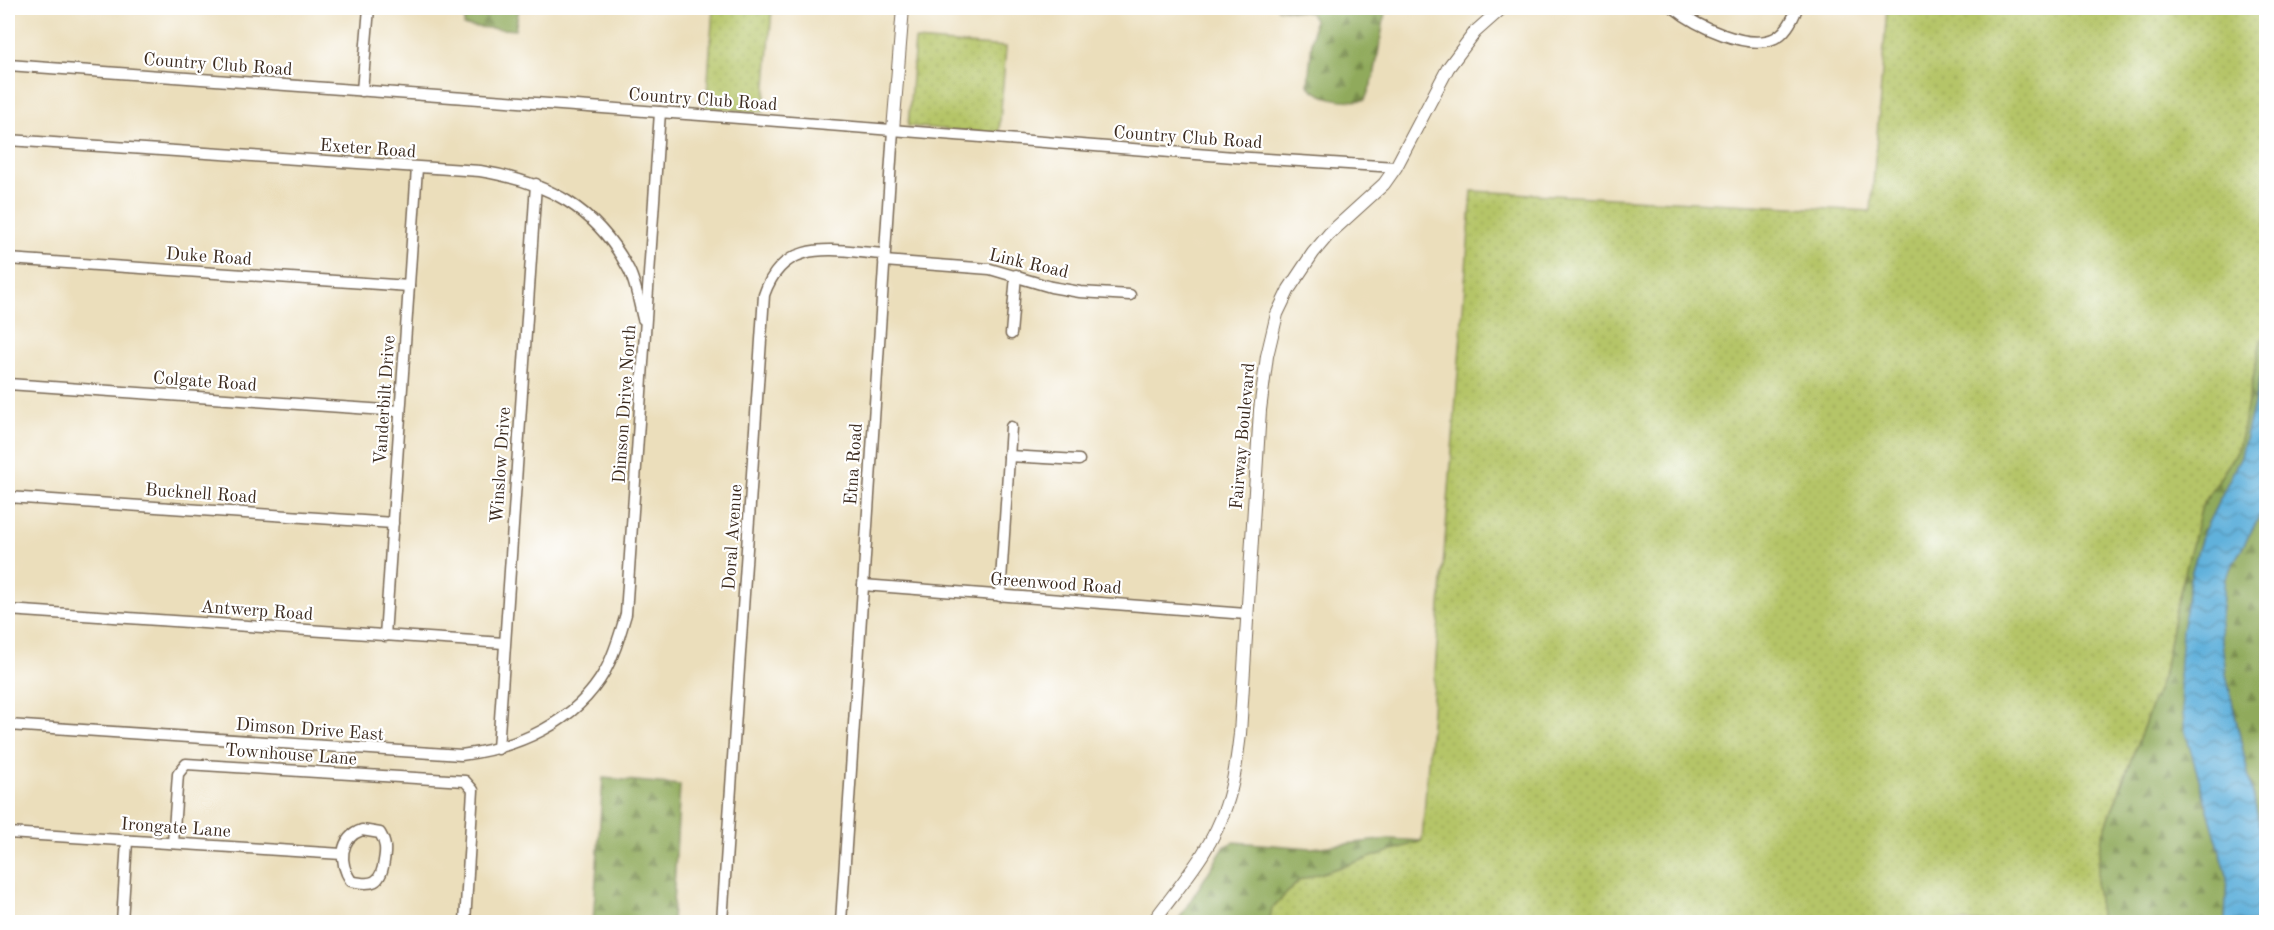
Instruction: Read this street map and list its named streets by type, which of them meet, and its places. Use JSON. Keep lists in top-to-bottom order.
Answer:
{
  "streets": {
    "street": [
      "Country Club Road",
      "Exeter Road",
      "Duke Road",
      "Link Road",
      "Colgate Road",
      "Vanderbilt Drive",
      "Dimson Drive North",
      "Fairway Boulevard",
      "Etna Road",
      "Winslow Drive",
      "Bucknell Road",
      "Doral Avenue",
      "Greenwood Road",
      "Antwerp Road",
      "Dimson Drive East",
      "Townhouse Lane",
      "Irongate Lane"
    ]
  },
  "crossings": [
    ["Country Club Road", "Dimson Drive North"],
    ["Country Club Road", "Fairway Boulevard"],
    ["Country Club Road", "Etna Road"],
    ["Exeter Road", "Vanderbilt Drive"],
    ["Exeter Road", "Dimson Drive North"],
    ["Exeter Road", "Winslow Drive"],
    ["Duke Road", "Vanderbilt Drive"],
    ["Link Road", "Etna Road"],
    ["Link Road", "Doral Avenue"],
    ["Colgate Road", "Vanderbilt Drive"],
    ["Vanderbilt Drive", "Bucknell Road"],
    ["Vanderbilt Drive", "Antwerp Road"],
    ["Dimson Drive North", "Dimson Drive East"],
    ["Fairway Boulevard", "Greenwood Road"],
    ["Etna Road", "Doral Avenue"],
    ["Etna Road", "Greenwood Road"],
    ["Winslow Drive", "Antwerp Road"],
    ["Winslow Drive", "Dimson Drive East"],
    ["Townhouse Lane", "Irongate Lane"]
  ]
}
